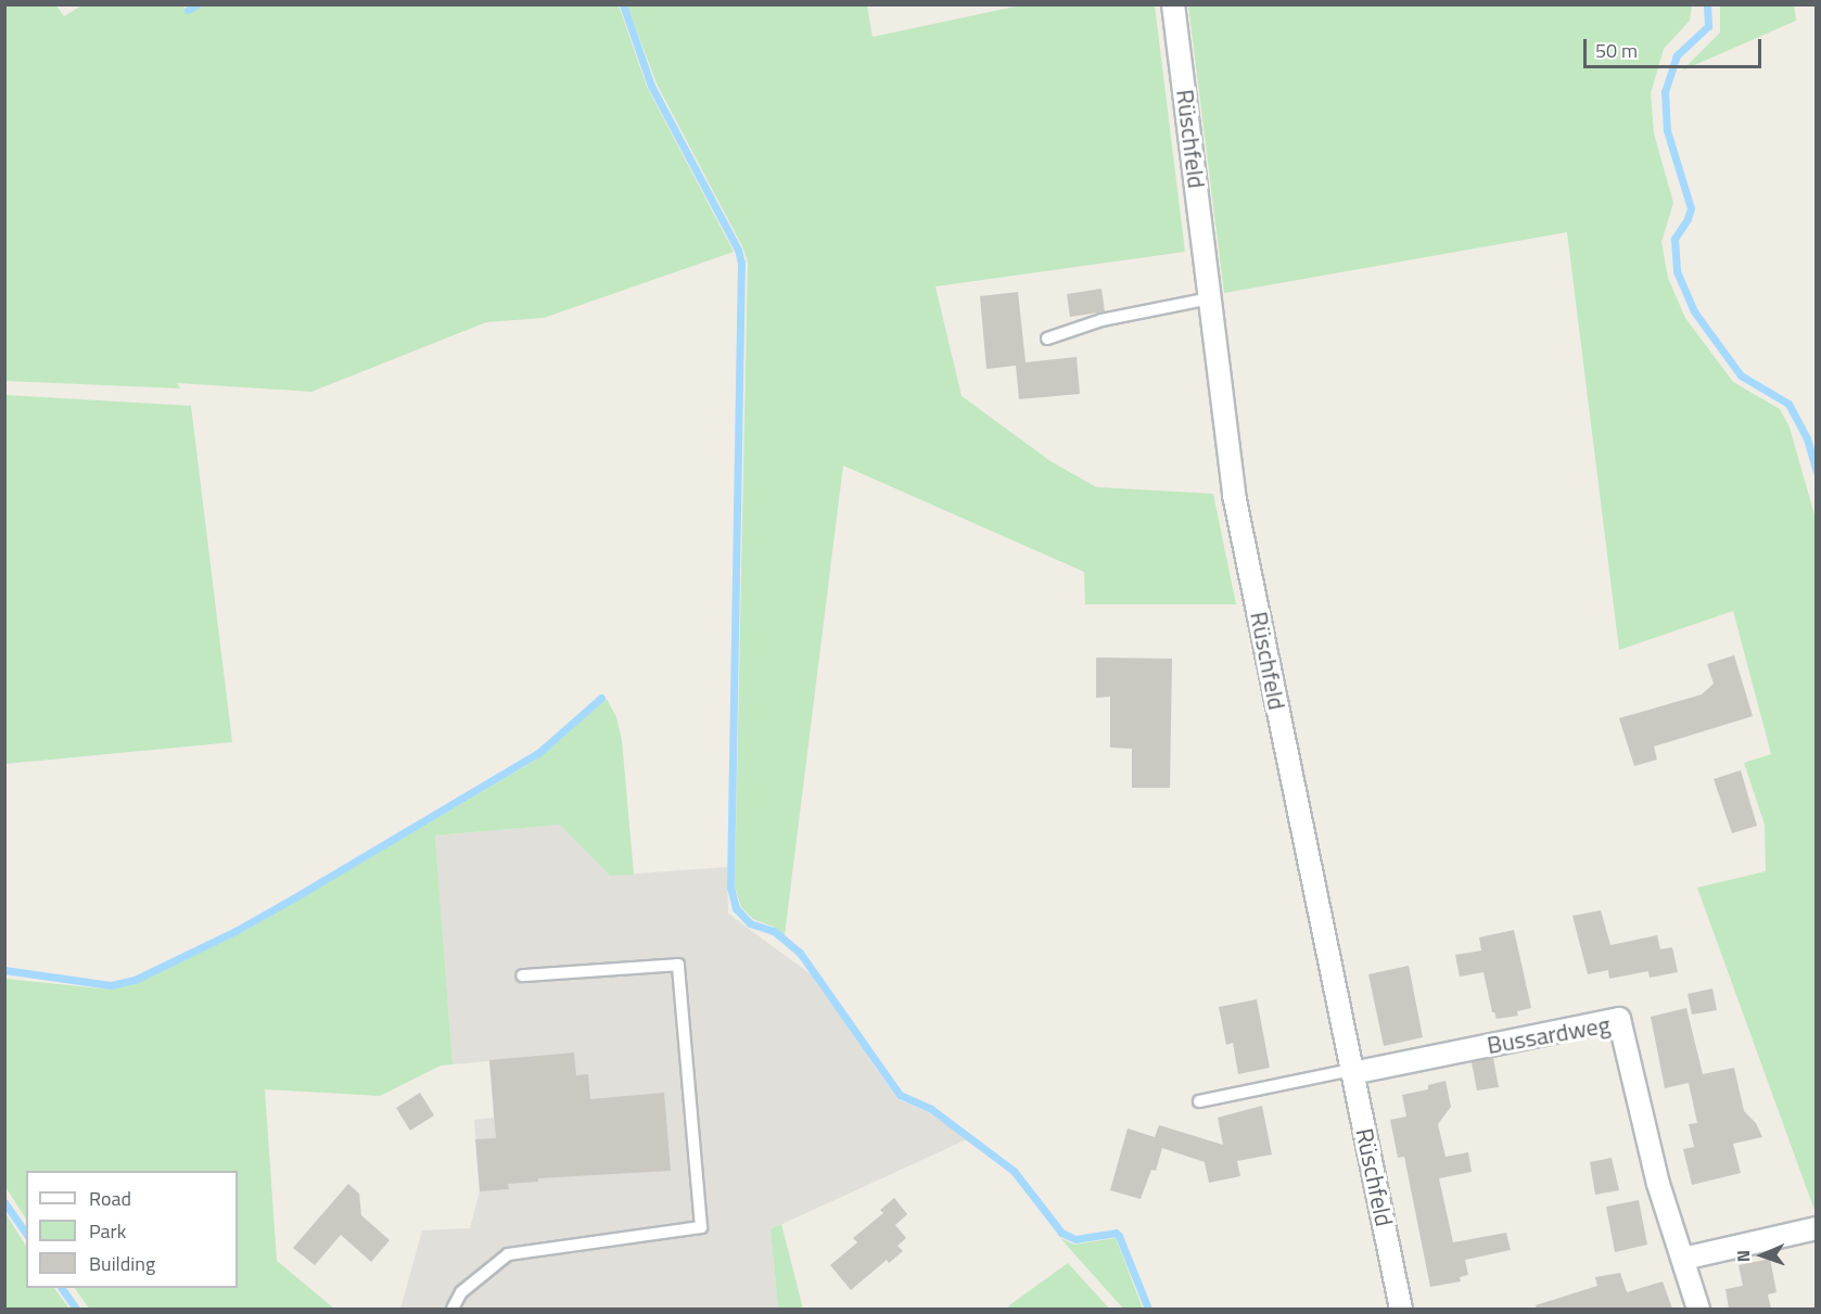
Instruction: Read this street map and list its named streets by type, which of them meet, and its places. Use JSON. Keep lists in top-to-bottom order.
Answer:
{
  "streets": {
    "street": ["Rüschfeld", "Bussardweg"]
  },
  "crossings": [
    ["Rüschfeld", "Bussardweg"]
  ],
  "legend": ["Road", "Park", "Building"],
  "scale_bar": "50 m",
  "north": "left"
}
